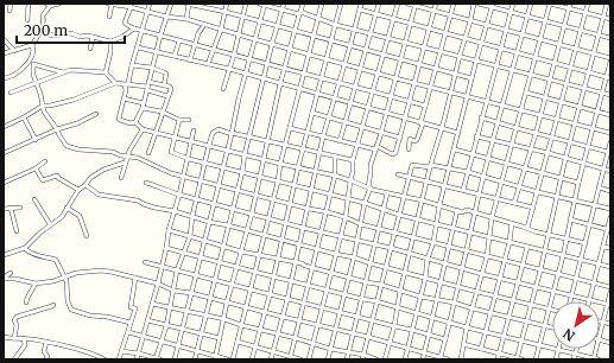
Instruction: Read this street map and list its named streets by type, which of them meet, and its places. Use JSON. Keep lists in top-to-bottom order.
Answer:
{
  "scale_bar": "200 m",
  "north": "bottom left"
}
